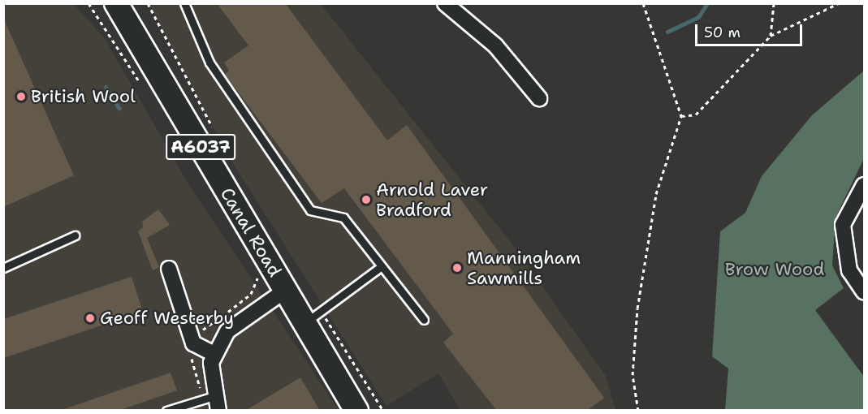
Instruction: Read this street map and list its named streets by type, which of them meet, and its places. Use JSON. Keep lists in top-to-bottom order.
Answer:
{
  "streets": {
    "main road": ["A6037", "Canal Road"]
  },
  "parks": ["Brow Wood"],
  "places": [
    "British Wool",
    "Arnold Laver Bradford",
    "Manningham Sawmills",
    "Geoff Westerby"
  ],
  "scale_bar": "50 m"
}
